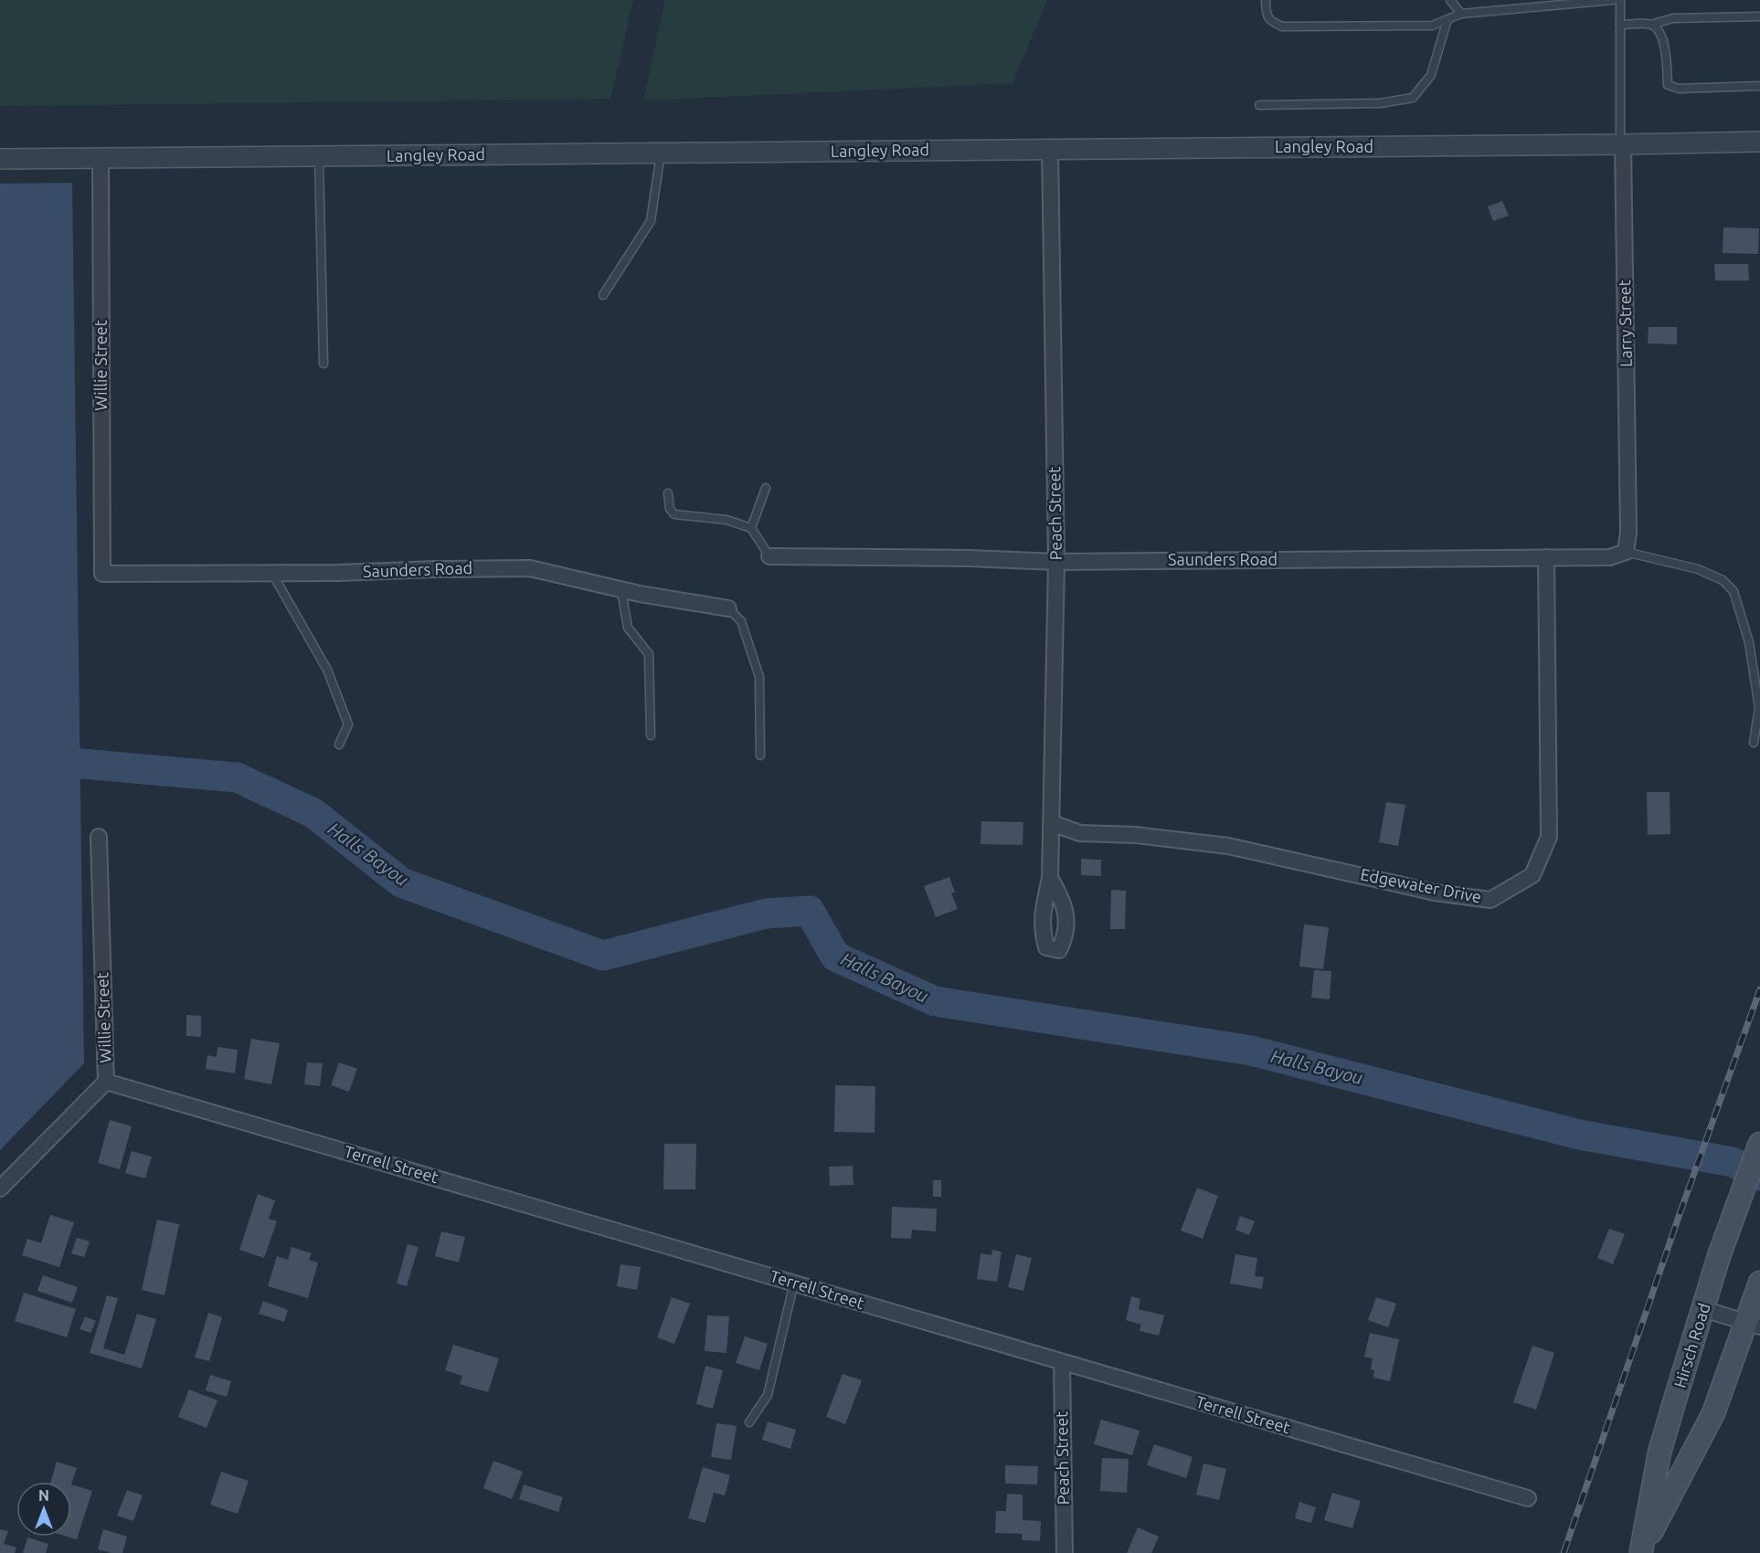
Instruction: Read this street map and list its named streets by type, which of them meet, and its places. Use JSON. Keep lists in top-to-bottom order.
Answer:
{
  "streets": {
    "main road": ["Hirsch Road"],
    "street": [
      "Langley Road",
      "Larry Street",
      "Willie Street",
      "Peach Street",
      "Saunders Road",
      "Edgewater Drive",
      "Terrell Street"
    ]
  },
  "crossings": [
    ["Langley Road", "Larry Street"],
    ["Langley Road", "Willie Street"],
    ["Langley Road", "Peach Street"],
    ["Larry Street", "Saunders Road"],
    ["Willie Street", "Saunders Road"],
    ["Willie Street", "Terrell Street"],
    ["Peach Street", "Saunders Road"],
    ["Peach Street", "Edgewater Drive"],
    ["Peach Street", "Terrell Street"],
    ["Saunders Road", "Edgewater Drive"]
  ],
  "water": ["Halls Bayou"],
  "north": "top"
}
